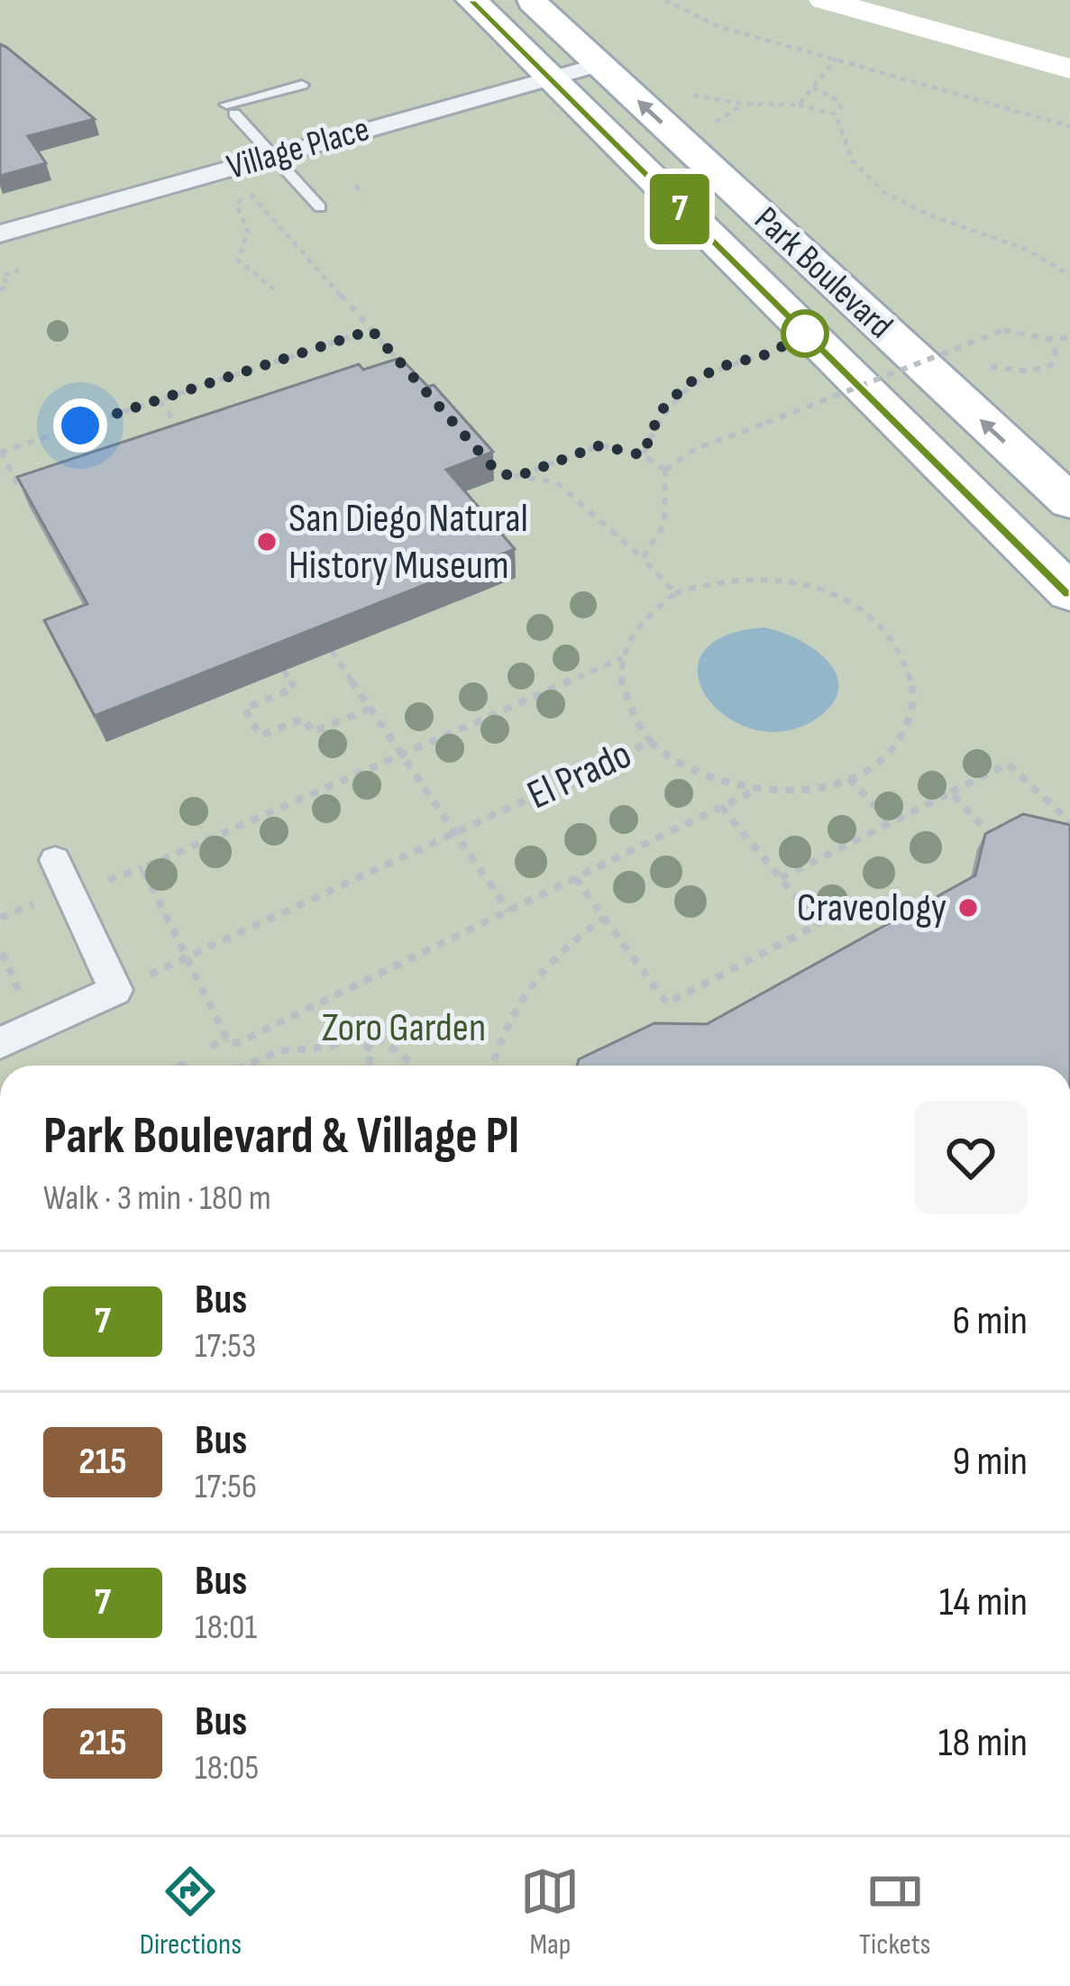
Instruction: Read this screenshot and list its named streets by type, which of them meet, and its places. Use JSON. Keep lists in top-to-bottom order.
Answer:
{
  "streets": {
    "main road": ["Park Boulevard"],
    "street": ["Village Place"],
    "path": ["El Prado"]
  },
  "crossings": [
    ["Village Place", "Park Boulevard"]
  ],
  "parks": ["Zoro Garden"],
  "places": ["San Diego Natural History Museum", "Craveology"],
  "lines": ["bus line 7"],
  "page": {
    "on_map": "7",
    "heading": ["Park Boulevard & Village Pl", "Walk · 3 min · 180 m"],
    "list": [
      {
        "mark": "7",
        "name": "Bus",
        "note": "17:53",
        "value": "6 min"
      },
      {
        "mark": "215",
        "name": "Bus",
        "note": "17:56",
        "value": "9 min"
      },
      {
        "mark": "7",
        "name": "Bus",
        "note": "18:01",
        "value": "14 min"
      },
      {
        "mark": "215",
        "name": "Bus",
        "note": "18:05",
        "value": "18 min"
      }
    ],
    "tabs": ["Directions", "Map", "Tickets"]
  }
}
